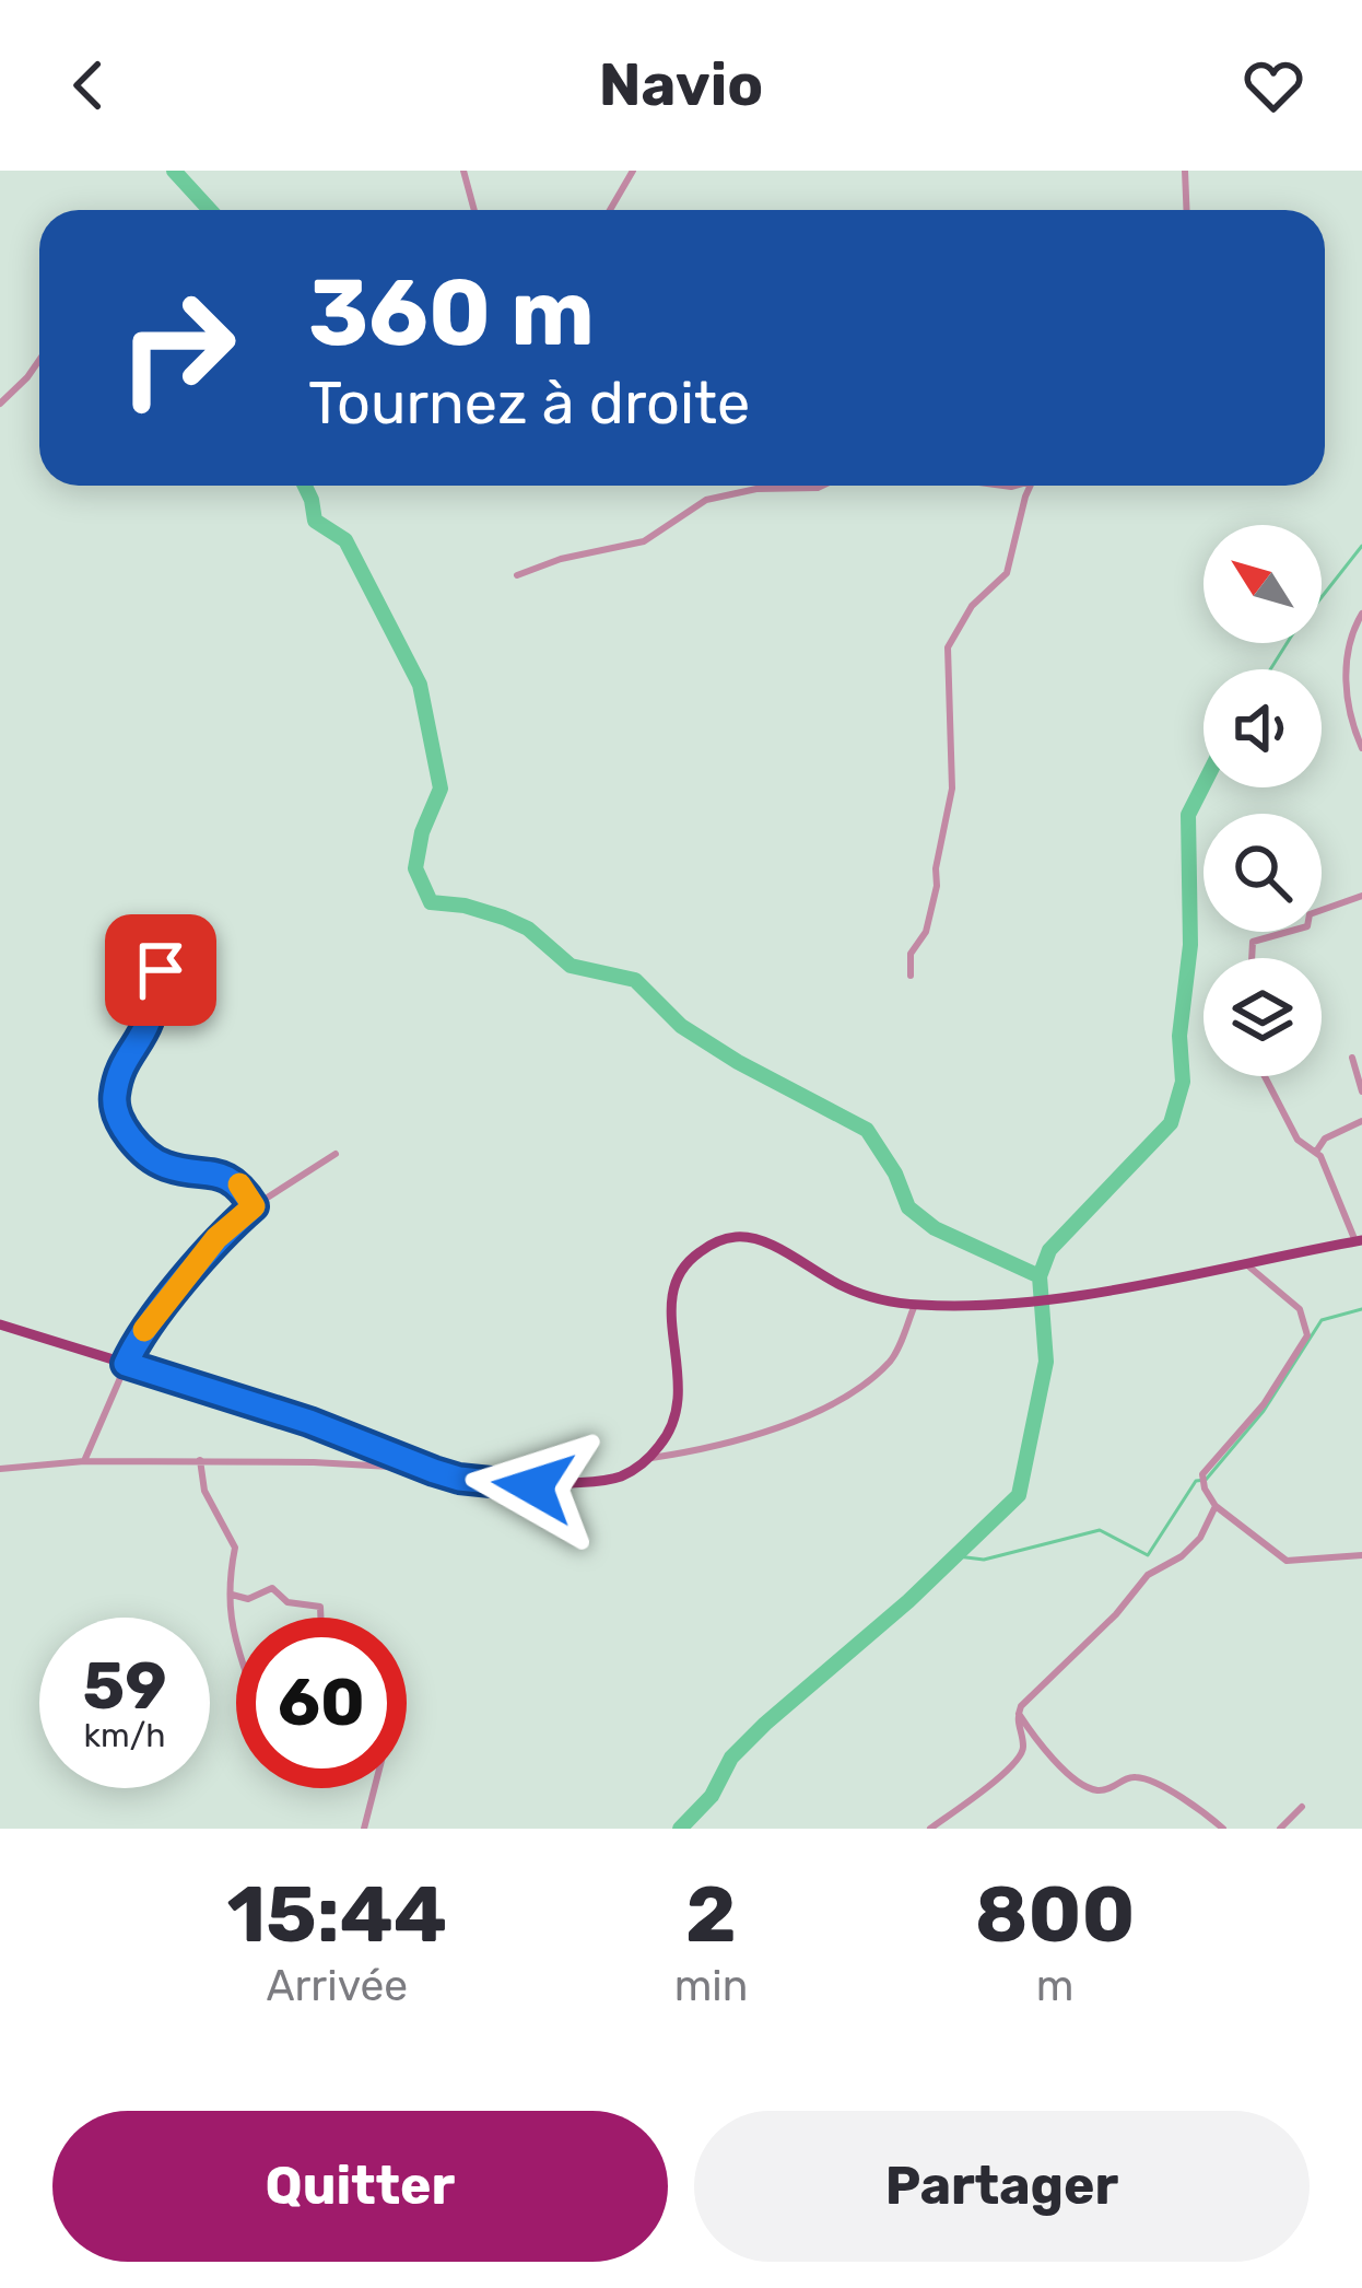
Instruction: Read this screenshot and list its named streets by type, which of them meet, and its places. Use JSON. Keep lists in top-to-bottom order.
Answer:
{
  "north": "top left",
  "page": {
    "header": "Navio",
    "turn": ["360 m", "Tournez à droite"],
    "speed": "59 km/h",
    "limit": "60",
    "eta": [
      "15:44",
      "Arrivée",
      "2",
      "min",
      "800",
      "m"
    ],
    "buttons": ["Quitter", "Partager"]
  }
}
